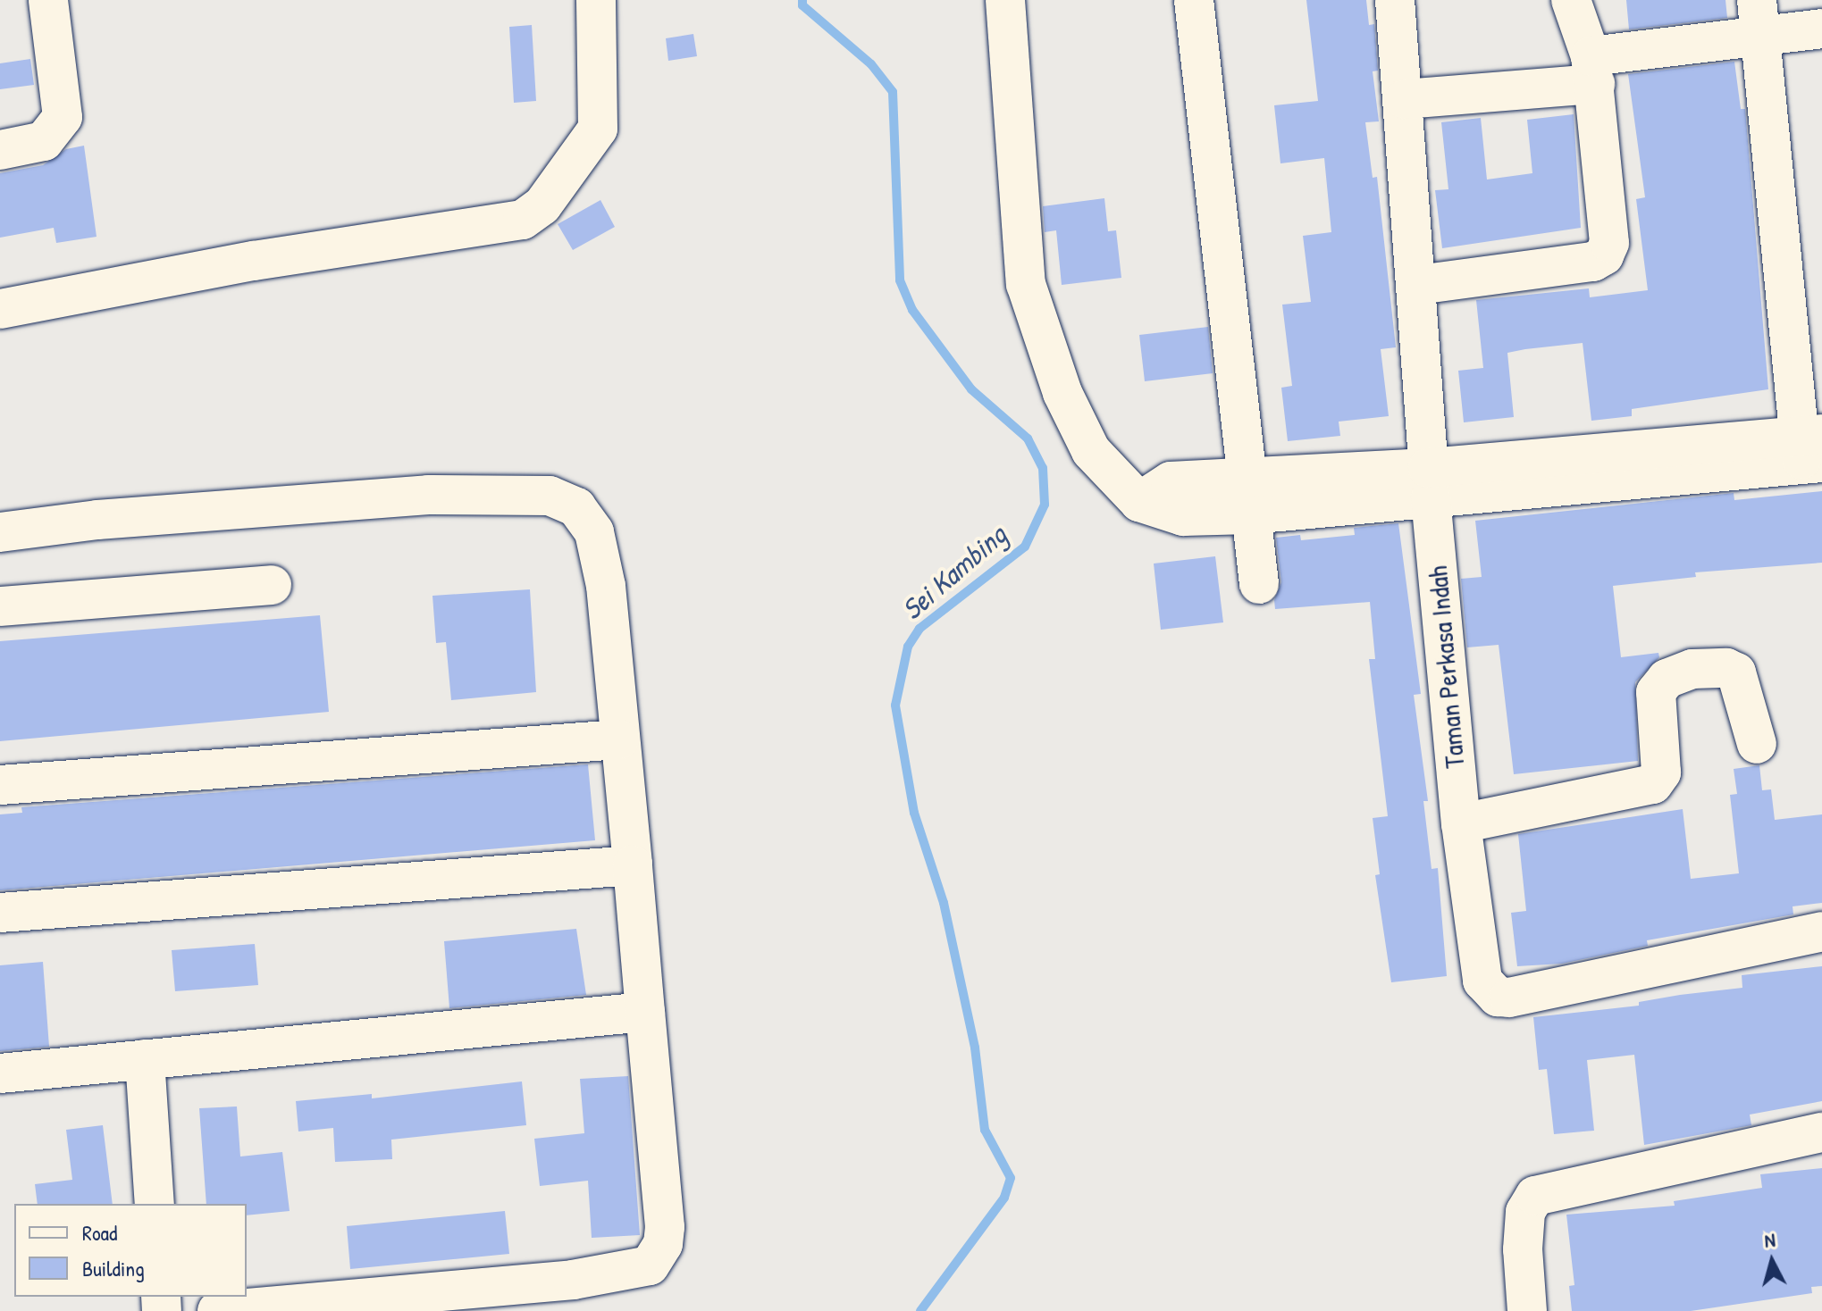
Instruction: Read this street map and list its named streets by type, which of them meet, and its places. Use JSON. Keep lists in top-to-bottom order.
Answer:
{
  "streets": {
    "street": ["Taman Perkasa Indah"]
  },
  "water": ["Sei Kambing"],
  "legend": ["Road", "Building"],
  "north": "top"
}
